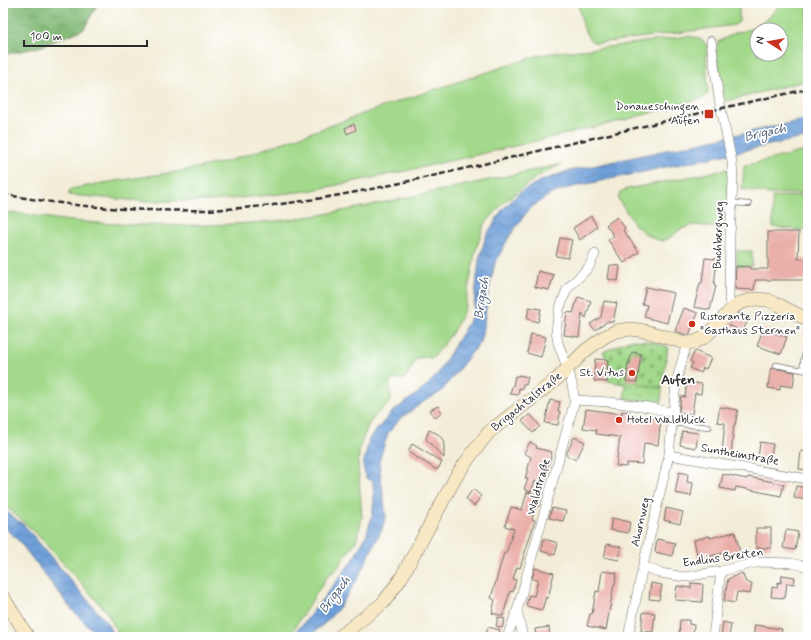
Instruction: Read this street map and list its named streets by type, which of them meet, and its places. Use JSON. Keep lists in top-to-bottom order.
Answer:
{
  "streets": {
    "street": [
      "Buchbergweg",
      "Brigachtalstraße",
      "Suntheimstraße",
      "Waldstraße",
      "Ahornweg",
      "Endlins Breiten"
    ]
  },
  "crossings": [
    ["Brigachtalstraße", "Waldstraße"],
    ["Brigachtalstraße", "Ahornweg"],
    ["Suntheimstraße", "Ahornweg"],
    ["Ahornweg", "Endlins Breiten"]
  ],
  "districts": ["Aufen"],
  "water": ["Brigach"],
  "places": {
    "transit": ["Donaueschingen Aufen"],
    "other": ["Ristorante Pizzeria \"Gasthaus Sternen\"", "St. Vitus", "Hotel Waldblick"]
  },
  "scale_bar": "100 m",
  "north": "left"
}
